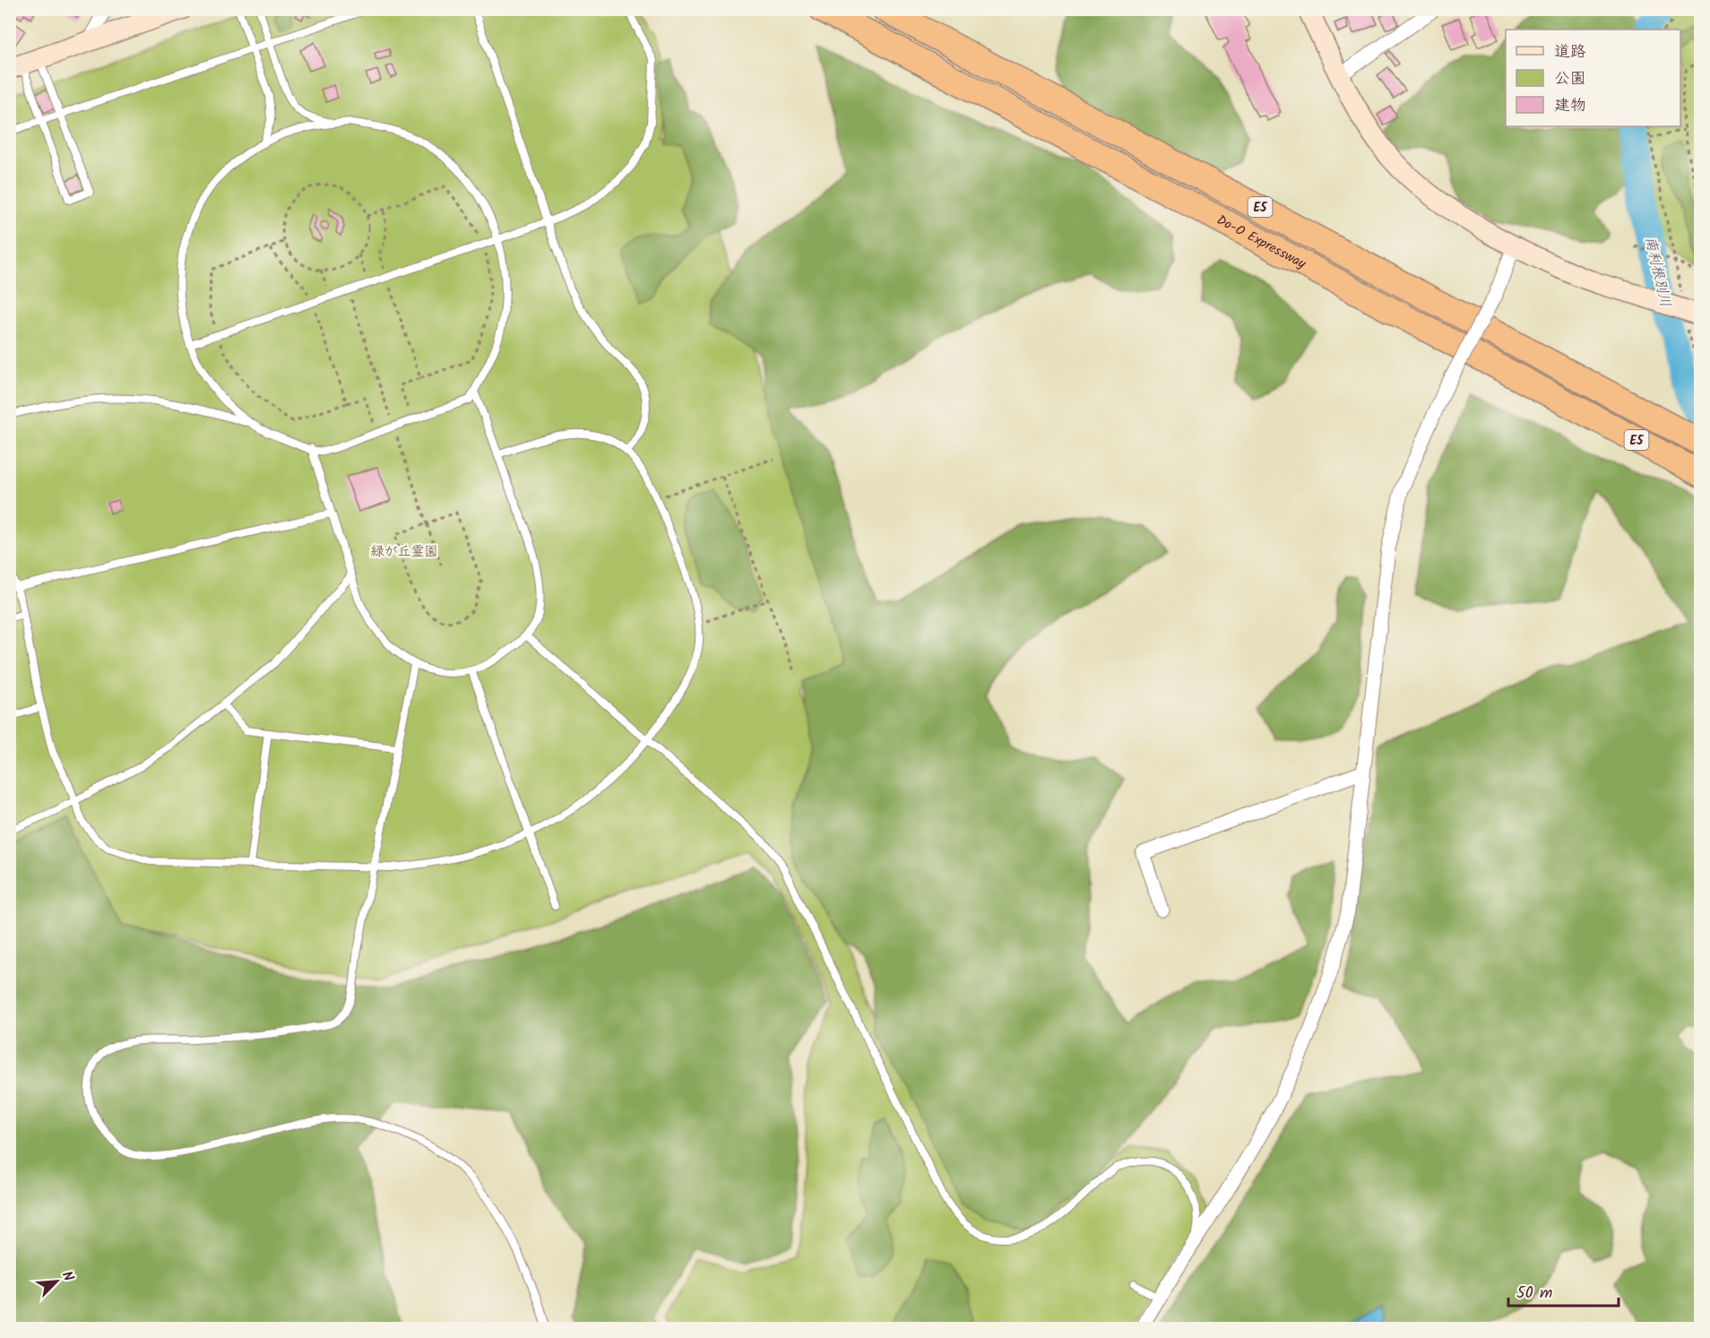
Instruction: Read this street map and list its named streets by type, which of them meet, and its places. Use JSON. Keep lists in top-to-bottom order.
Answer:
{
  "streets": {
    "highway": ["E5", "Do-O Expressway"]
  },
  "water": ["南利根別川"],
  "parks": ["緑が丘霊園"],
  "legend": ["道路", "公園", "建物"],
  "scale_bar": "50 m",
  "north": "top right"
}
